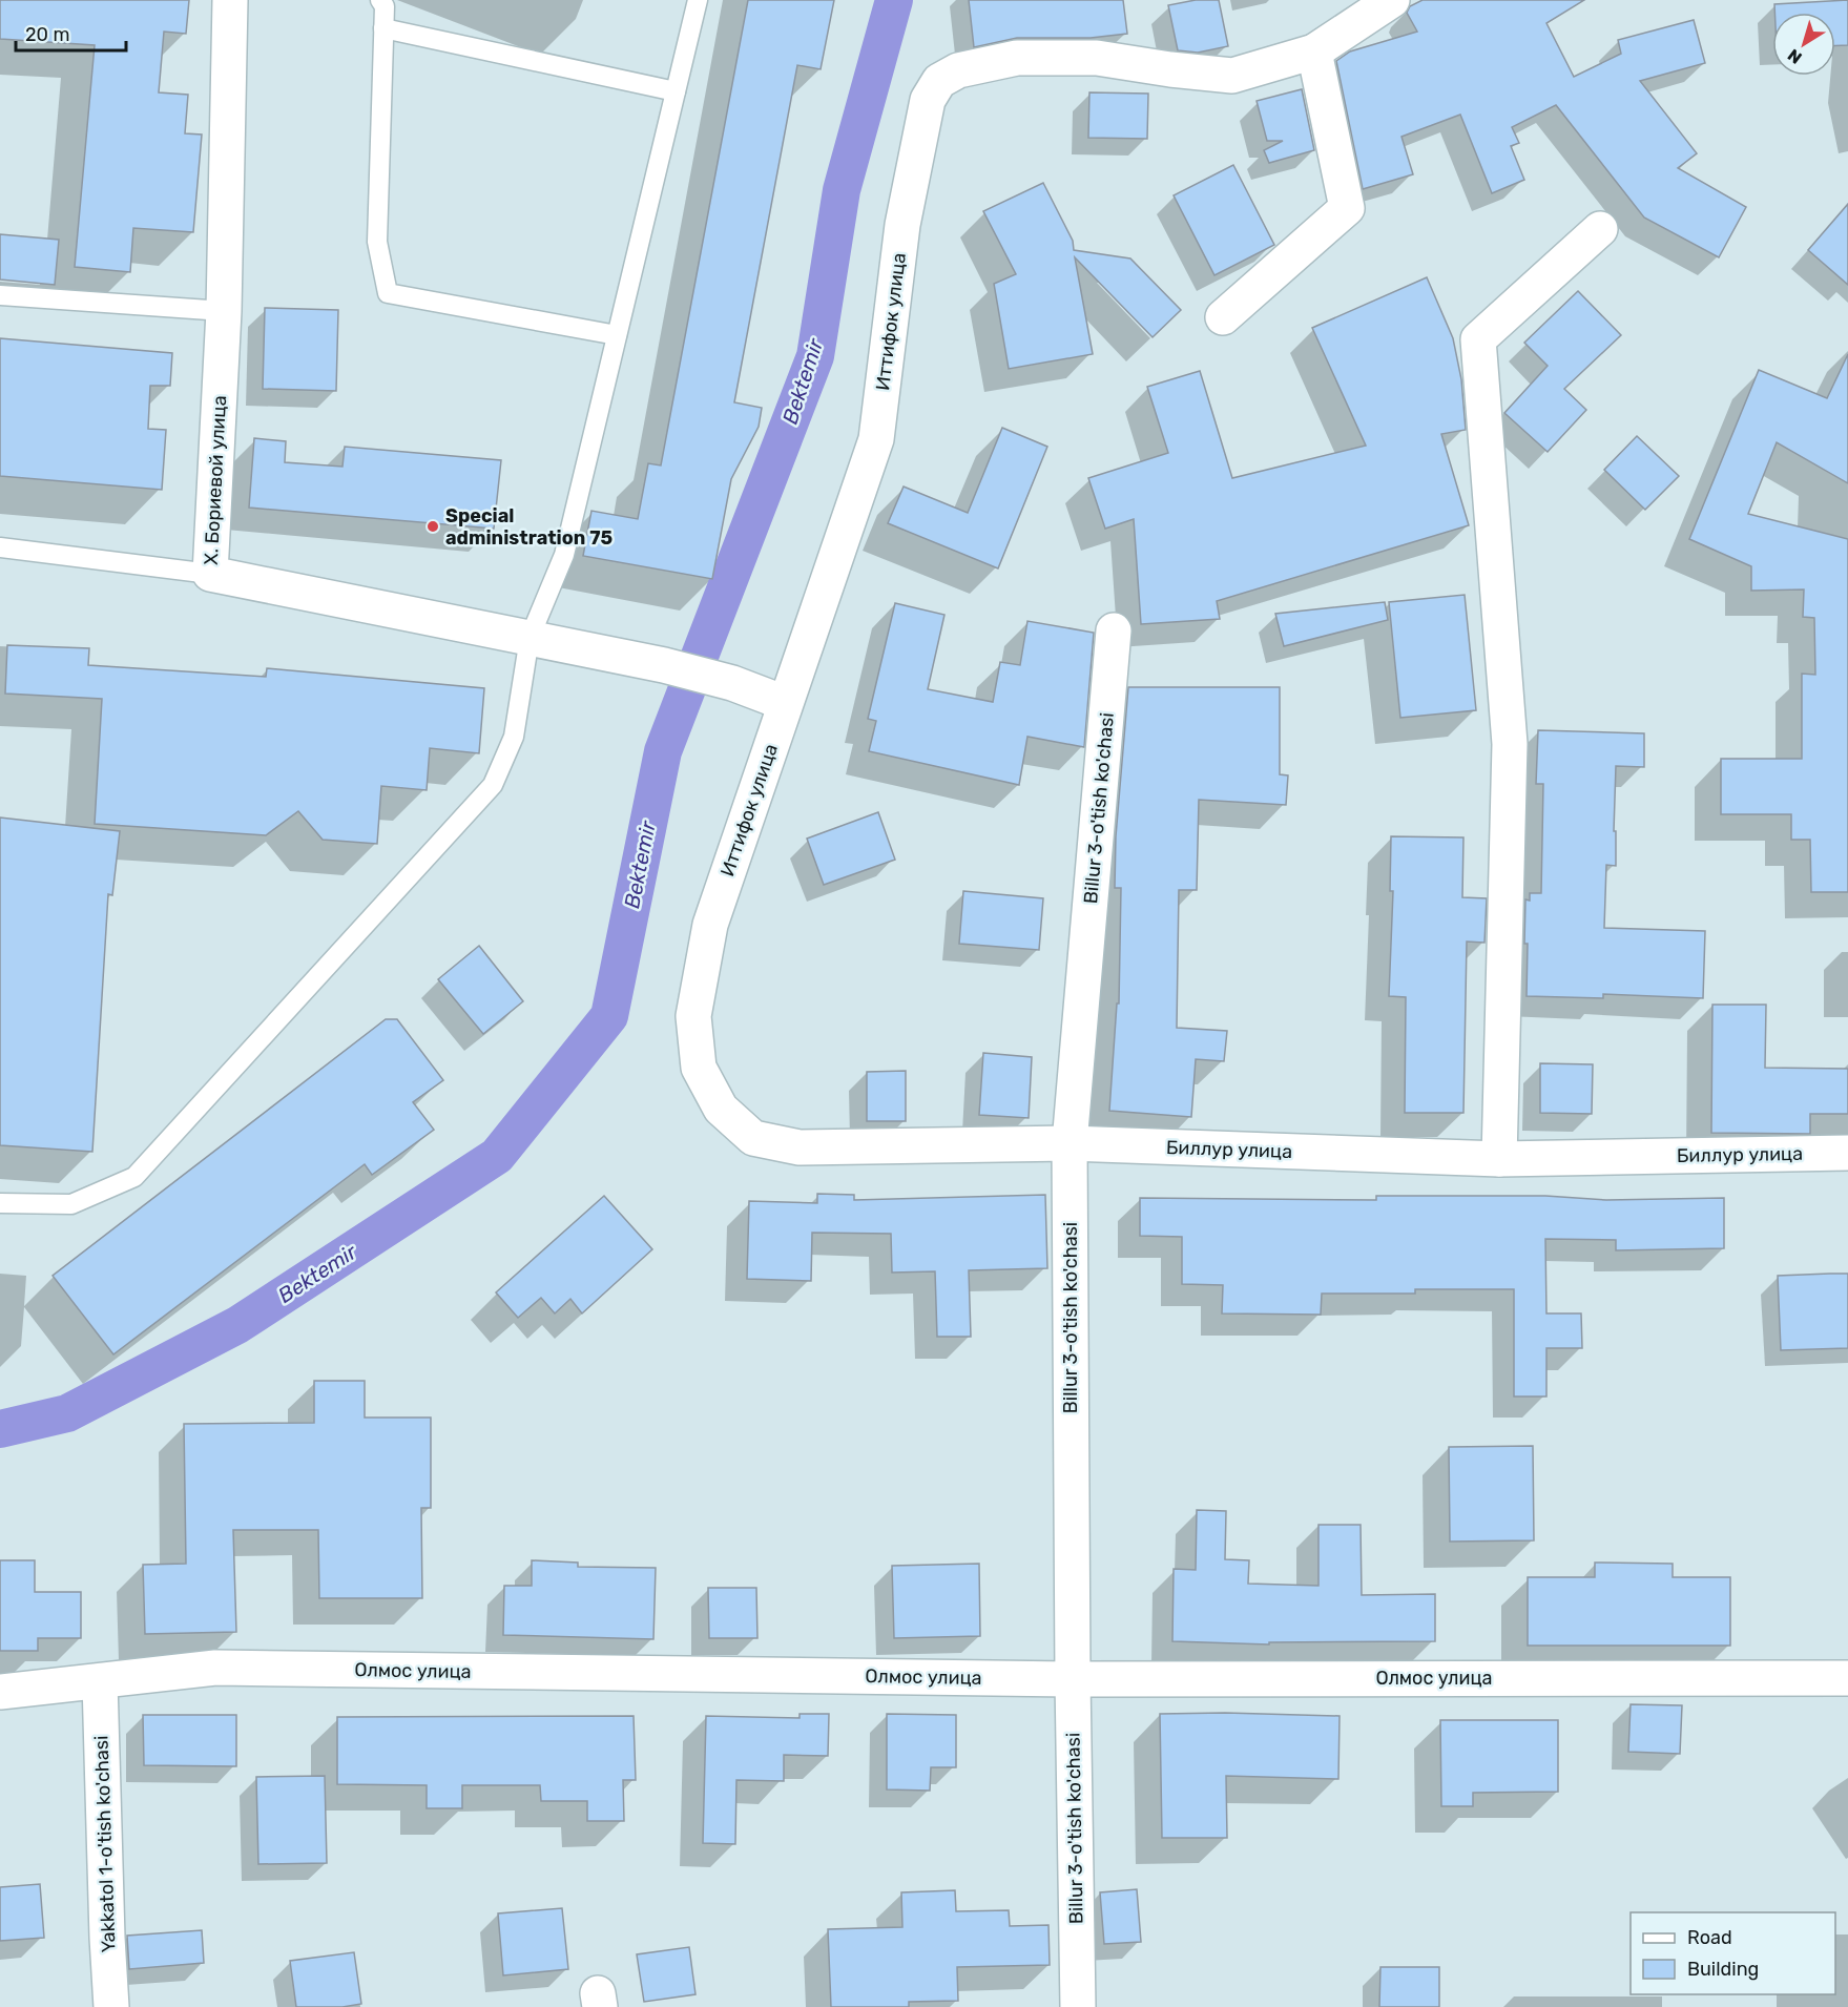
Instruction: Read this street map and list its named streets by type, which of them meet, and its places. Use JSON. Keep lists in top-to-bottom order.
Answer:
{
  "streets": {
    "street": [
      "Иттифок улица",
      "Х. Бориевой улица",
      "Billur 3-o'tish ko'chasi",
      "Биллур улица",
      "Олмос улица",
      "Yakkatol 1-o'tish ko'chasi"
    ]
  },
  "crossings": [
    ["Иттифок улица", "Х. Бориевой улица"],
    ["Иттифок улица", "Биллур улица"],
    ["Billur 3-o'tish ko'chasi", "Биллур улица"],
    ["Billur 3-o'tish ko'chasi", "Олмос улица"],
    ["Олмос улица", "Yakkatol 1-o'tish ko'chasi"]
  ],
  "water": ["Bektemir"],
  "places": ["Special administration 75"],
  "legend": ["Road", "Building"],
  "scale_bar": "20 m",
  "north": "bottom left"
}
